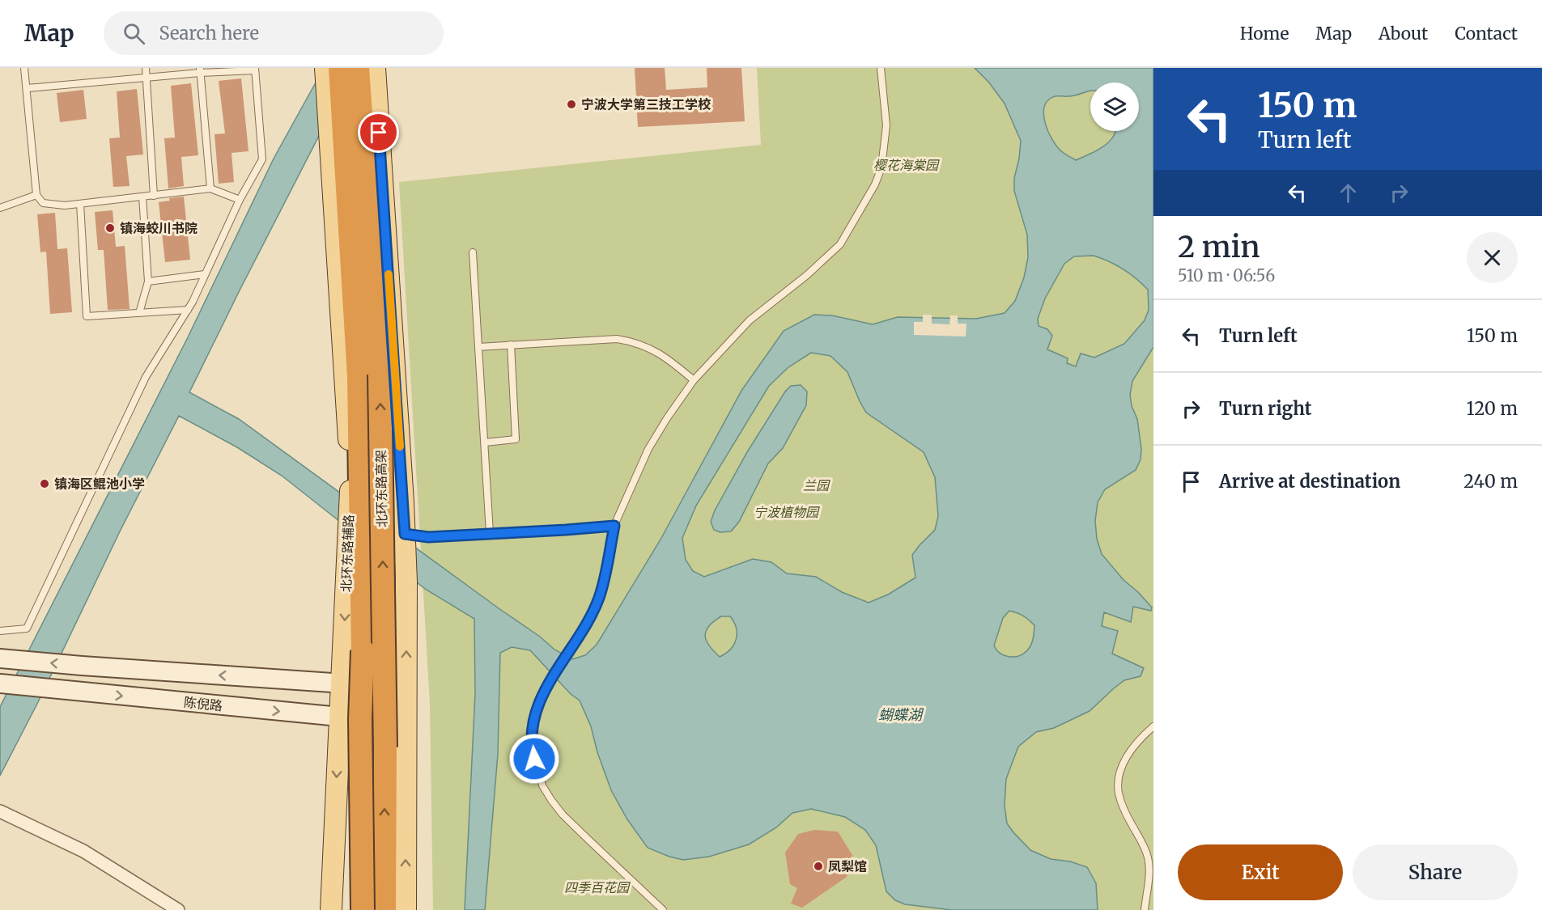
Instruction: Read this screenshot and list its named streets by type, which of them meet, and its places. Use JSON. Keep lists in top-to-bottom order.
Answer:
{
  "streets": {
    "highway": ["北环东路高架"],
    "main road": ["北环东路辅路"],
    "street": ["陈倪路"]
  },
  "crossings": [
    ["北环东路辅路", "陈倪路"]
  ],
  "water": ["蝴蝶湖"],
  "parks": [
    "樱花海棠园",
    "兰园",
    "宁波植物园",
    "四季百花园"
  ],
  "places": [
    "宁波大学第三技工学校",
    "镇海蛟川书院",
    "镇海区鲲池小学",
    "凤梨馆"
  ],
  "page": {
    "header": "Map",
    "search": "Search here",
    "nav": [
      "Home",
      "Map",
      "About",
      "Contact"
    ],
    "turn": ["150 m", "Turn left"],
    "heading": ["2 min", "510 m · 06:56"],
    "list": [
      {
        "name": "Turn left",
        "value": "150 m"
      },
      {
        "name": "Turn right",
        "value": "120 m"
      },
      {
        "name": "Arrive at destination",
        "value": "240 m"
      }
    ],
    "buttons": ["Exit", "Share"]
  }
}
